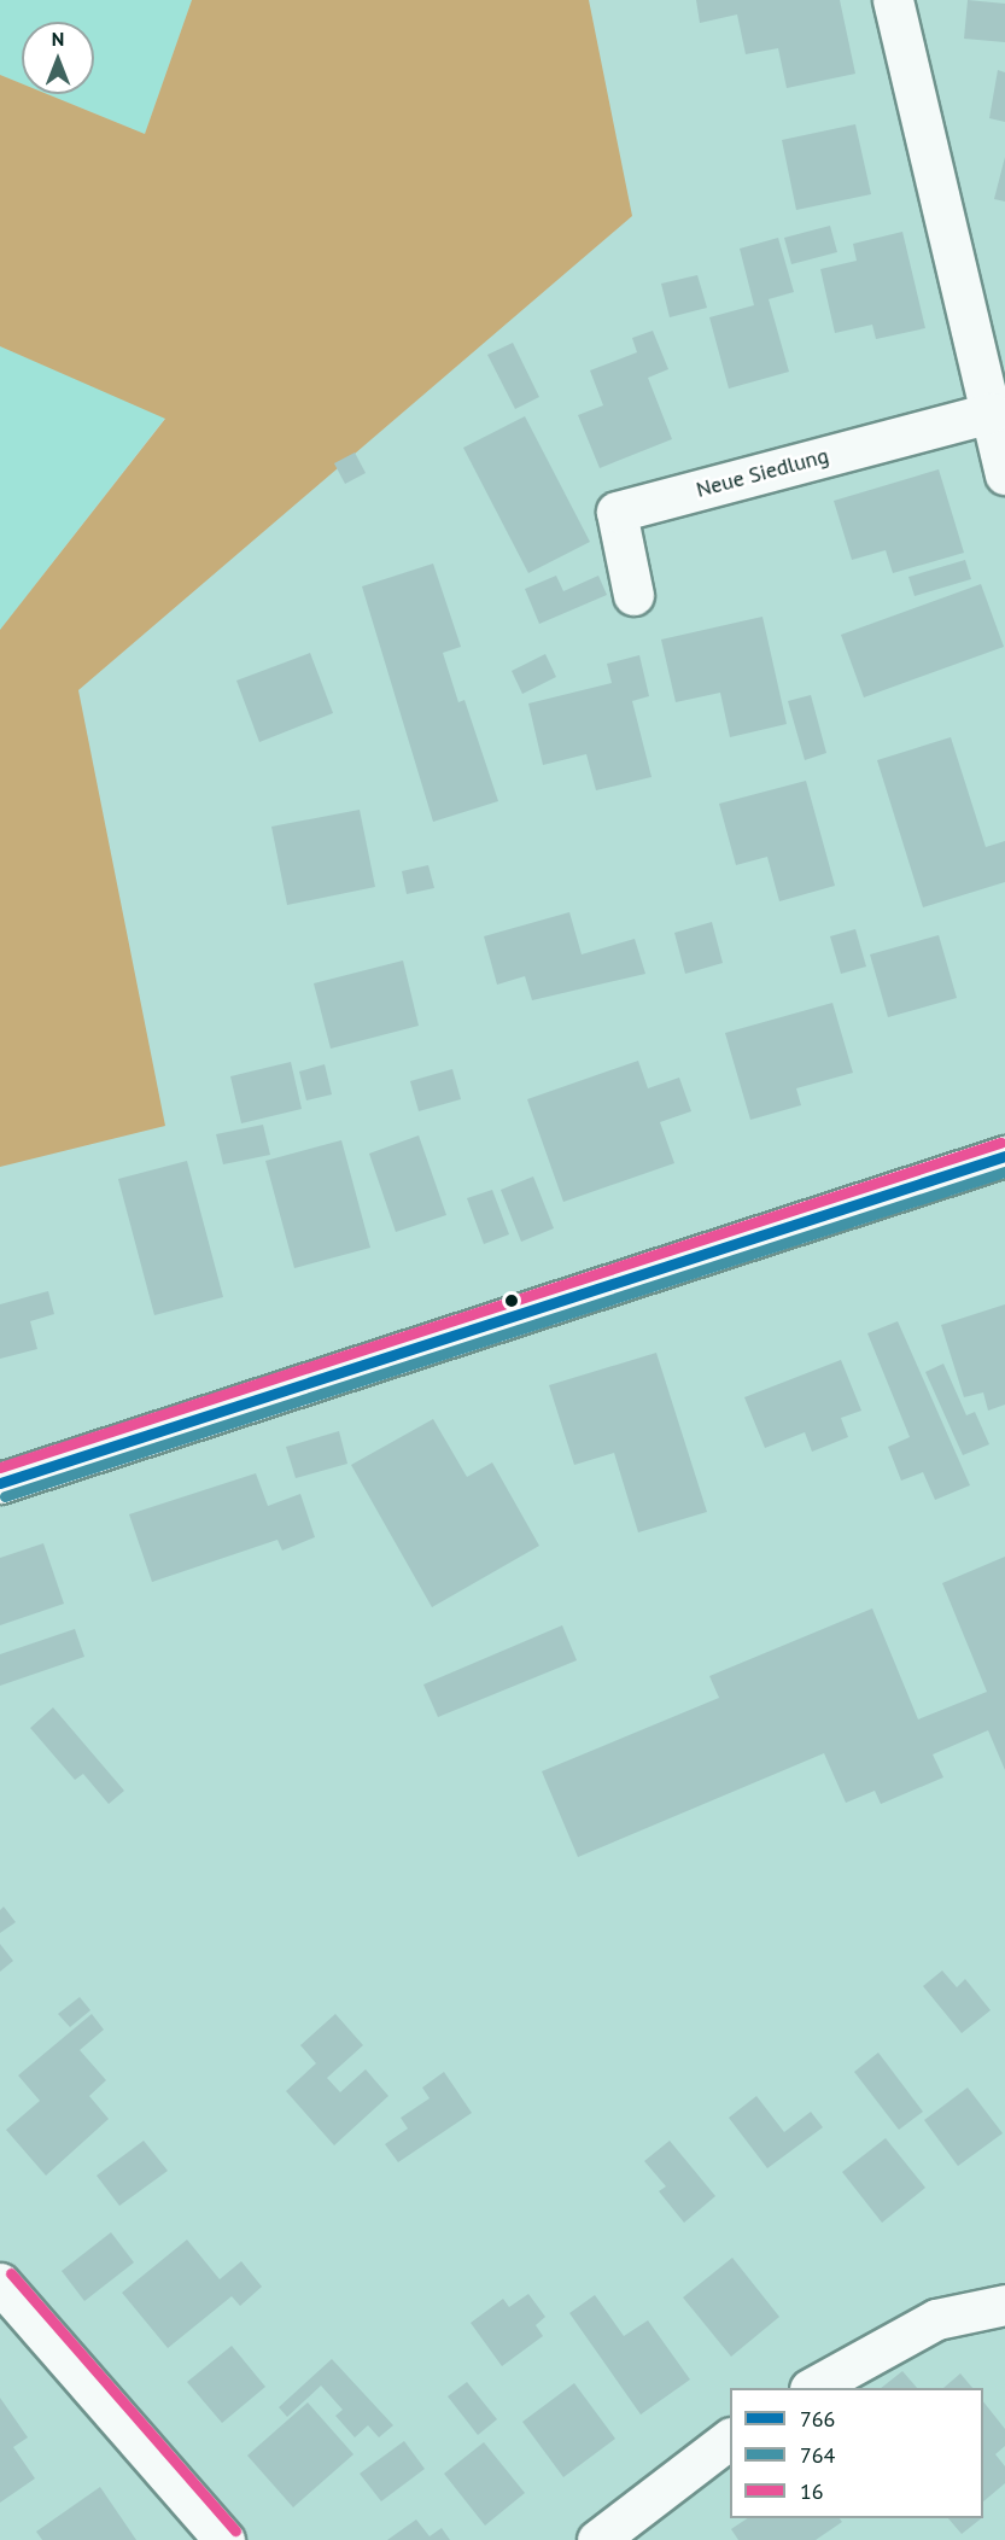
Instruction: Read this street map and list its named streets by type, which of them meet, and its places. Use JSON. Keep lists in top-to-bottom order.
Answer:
{
  "streets": {
    "street": ["Neue Siedlung"]
  },
  "lines": ["transit line 16", "transit line 766", "transit line 764"],
  "legend": ["766", "764", "16"],
  "north": "top"
}
